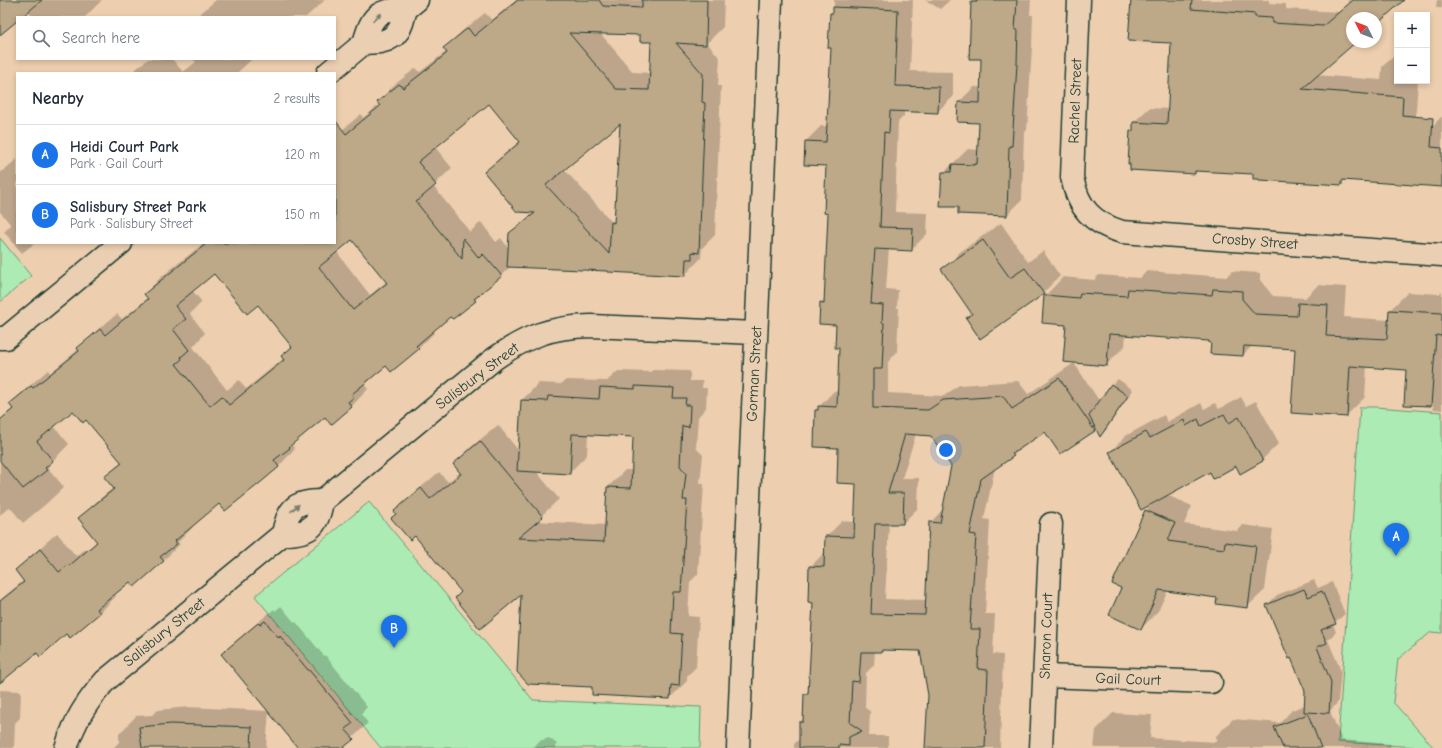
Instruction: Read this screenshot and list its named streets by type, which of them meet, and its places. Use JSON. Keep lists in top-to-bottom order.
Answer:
{
  "streets": {
    "street": [
      "Rachel Street",
      "Crosby Street",
      "Gorman Street",
      "Salisbury Street",
      "Sharon Court",
      "Gail Court"
    ]
  },
  "crossings": [
    ["Rachel Street", "Crosby Street"],
    ["Gorman Street", "Salisbury Street"],
    ["Sharon Court", "Gail Court"]
  ],
  "north": "top left",
  "page": {
    "map_buttons": ["+", "−"],
    "search": "Search here",
    "heading": ["Nearby", "2 results"],
    "list": [
      {
        "mark": "A",
        "name": "Heidi Court Park",
        "note": "Park · Gail Court",
        "value": "120 m"
      },
      {
        "mark": "B",
        "name": "Salisbury Street Park",
        "note": "Park · Salisbury Street",
        "value": "150 m"
      }
    ],
    "pins": ["A", "B"]
  }
}
